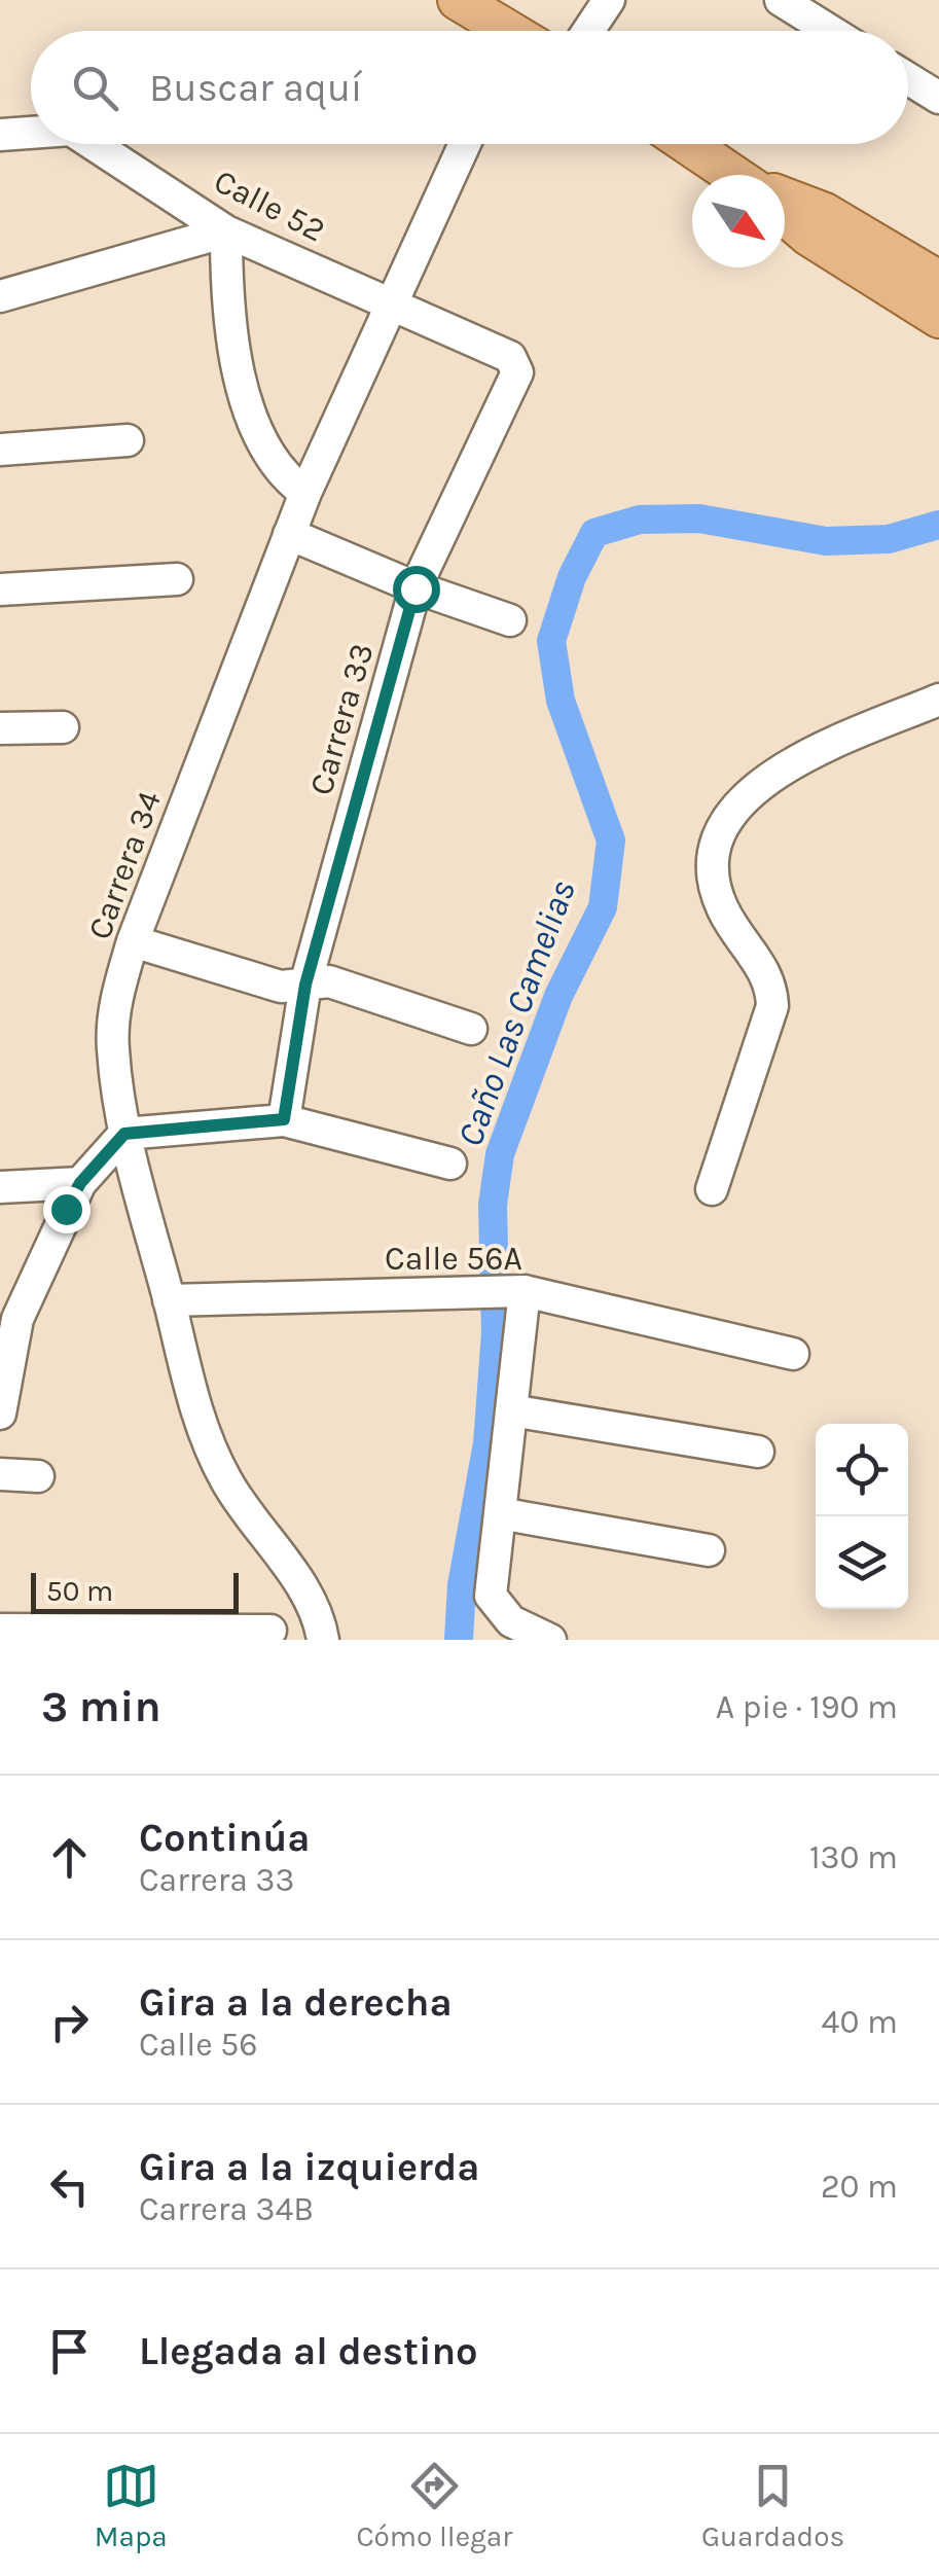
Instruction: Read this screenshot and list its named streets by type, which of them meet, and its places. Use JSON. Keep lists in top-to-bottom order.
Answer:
{
  "streets": {
    "street": [
      "Calle 52",
      "Carrera 33",
      "Carrera 34",
      "Calle 56A"
    ]
  },
  "crossings": [
    ["Calle 52", "Carrera 33"],
    ["Calle 52", "Carrera 34"],
    ["Carrera 34", "Calle 56A"]
  ],
  "water": ["Caño Las Camelias"],
  "scale_bar": "50 m",
  "north": "bottom right",
  "page": {
    "search": "Buscar aquí",
    "scale": "50 m",
    "heading": ["3 min", "A pie · 190 m"],
    "list": [
      ["Continúa", "Carrera 33", "130 m"],
      ["Gira a la derecha", "Calle 56", "40 m"],
      ["Gira a la izquierda", "Carrera 34B", "20 m"],
      "Llegada al destino"
    ],
    "nav": ["Mapa", "Cómo llegar", "Guardados"]
  }
}
